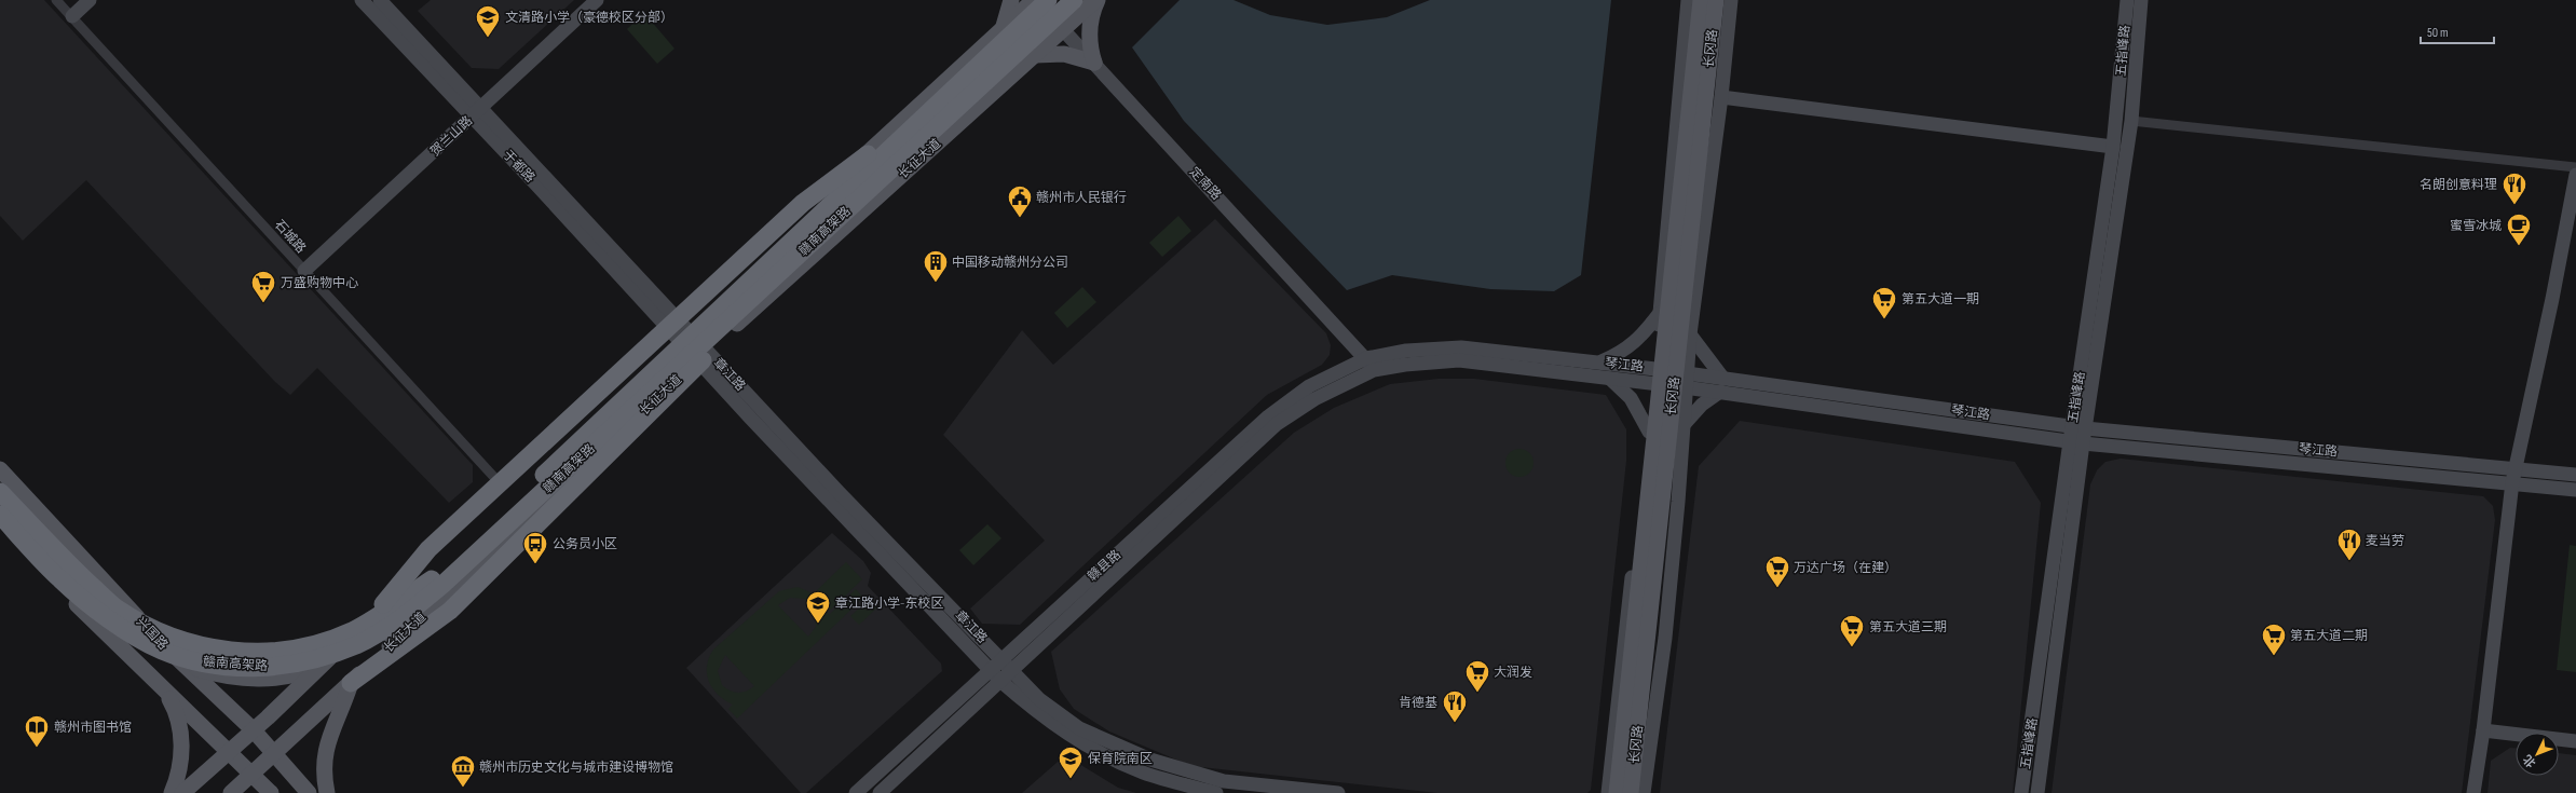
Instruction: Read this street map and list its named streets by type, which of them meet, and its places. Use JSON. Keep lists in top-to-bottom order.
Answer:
{
  "streets": {
    "highway": ["赣南高架路"],
    "main road": [
      "长冈路",
      "五指峰路",
      "贺兰山路",
      "长征大道",
      "于都路",
      "定南路",
      "琴江路",
      "章江路",
      "赣县路",
      "兴国路"
    ],
    "street": ["石城路"]
  },
  "crossings": [
    ["长冈路", "琴江路"],
    ["五指峰路", "琴江路"],
    ["贺兰山路", "于都路"],
    ["贺兰山路", "石城路"],
    ["长征大道", "定南路"],
    ["长征大道", "章江路"],
    ["长征大道", "兴国路"],
    ["于都路", "章江路"],
    ["定南路", "琴江路"],
    ["定南路", "赣县路"],
    ["琴江路", "赣县路"],
    ["章江路", "赣县路"]
  ],
  "places": {
    "school or university": ["文清路小学（豪德校区分部）", "章江路小学-东校区", "保育院南区"],
    "restaurant": ["名朗创意料理", "麦当劳", "肯德基"],
    "public building": ["赣州市人民银行"],
    "cafe": ["蜜雪冰城"],
    "building": ["中国移动赣州分公司"],
    "supermarket": [
      "万盛购物中心",
      "第五大道一期",
      "万达广场（在建）",
      "第五大道三期",
      "第五大道二期",
      "大润发"
    ],
    "bus stop": ["公务员小区"],
    "library": ["赣州市图书馆"],
    "museum": ["赣州市历史文化与城市建设博物馆"]
  },
  "scale_bar": "50 m",
  "north": "bottom left"
}
